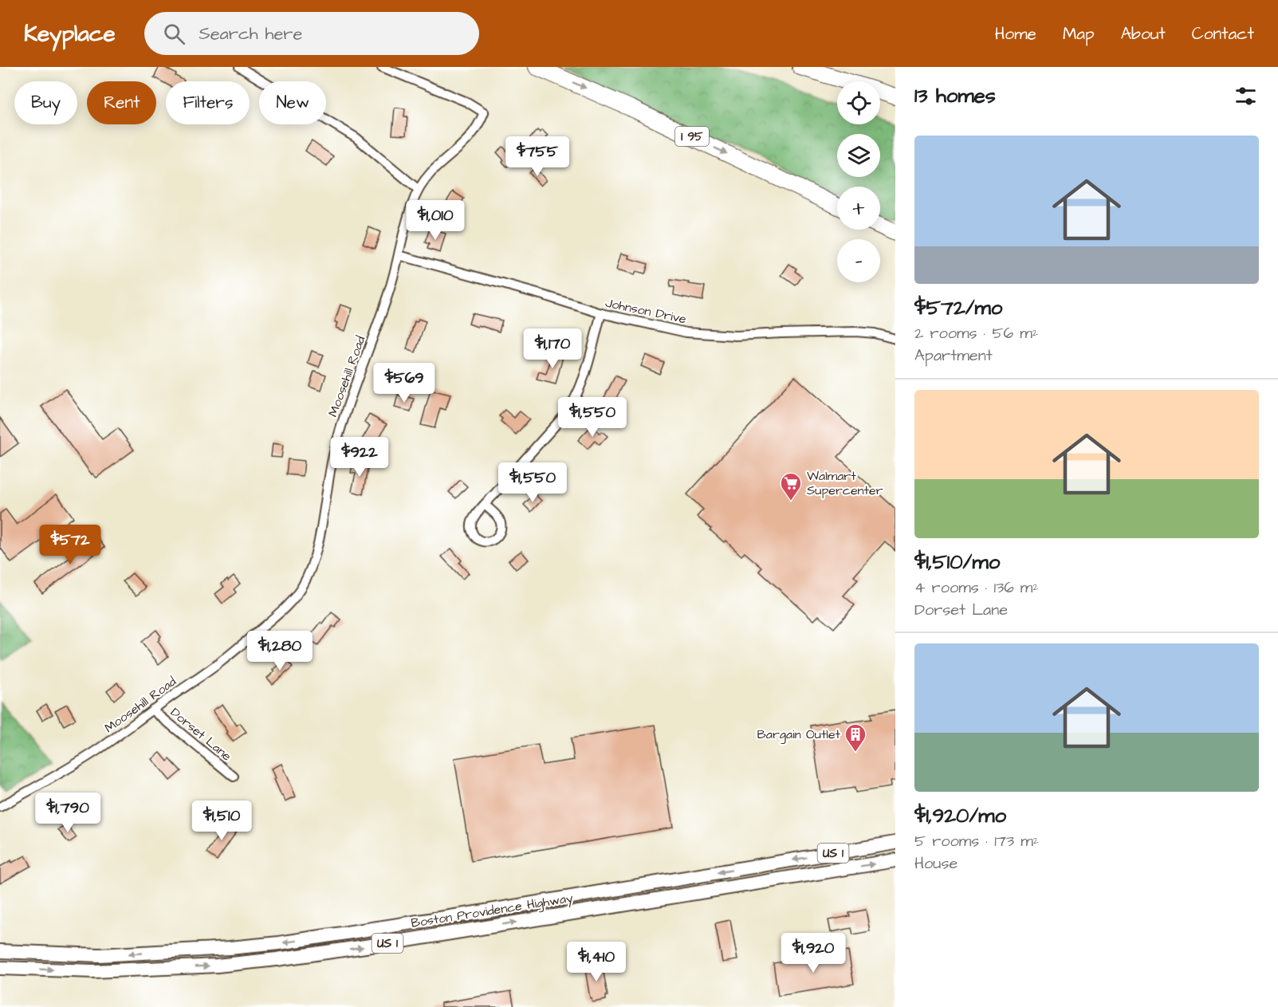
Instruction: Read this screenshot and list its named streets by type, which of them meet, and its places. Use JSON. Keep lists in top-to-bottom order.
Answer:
{
  "streets": {
    "highway": ["I 95"],
    "main road": ["US 1", "Boston Providence Highway"],
    "street": ["Johnson Drive", "Moosehill Road", "Dorset Lane"]
  },
  "crossings": [
    ["Johnson Drive", "Moosehill Road"],
    ["Moosehill Road", "Dorset Lane"]
  ],
  "places": {
    "supermarket": ["Walmart Supercenter"],
    "building": ["Bargain Outlet"]
  },
  "page": {
    "header": "Keyplace",
    "search": "Search here",
    "nav": [
      "Home",
      "Map",
      "About",
      "Contact"
    ],
    "heading": "13 homes",
    "map_buttons": ["+", "−"],
    "chip": [
      "Buy",
      "Rent",
      "Filters",
      "New"
    ],
    "list": [
      {
        "name": "$572/mo",
        "note": "2 rooms · 56 m² · Apartment"
      },
      {
        "name": "$1,510/mo",
        "note": "4 rooms · 136 m² · Dorset Lane"
      },
      {
        "name": "$1,920/mo",
        "note": "5 rooms · 173 m² · House"
      }
    ],
    "price": [
      "$755",
      "$1,010",
      "$1,170",
      "$569",
      "$1,550",
      "$922",
      "$1,550",
      "$572",
      "$1,280",
      "$1,790",
      "$1,510",
      "$1,920",
      "$1,410"
    ]
  }
}
